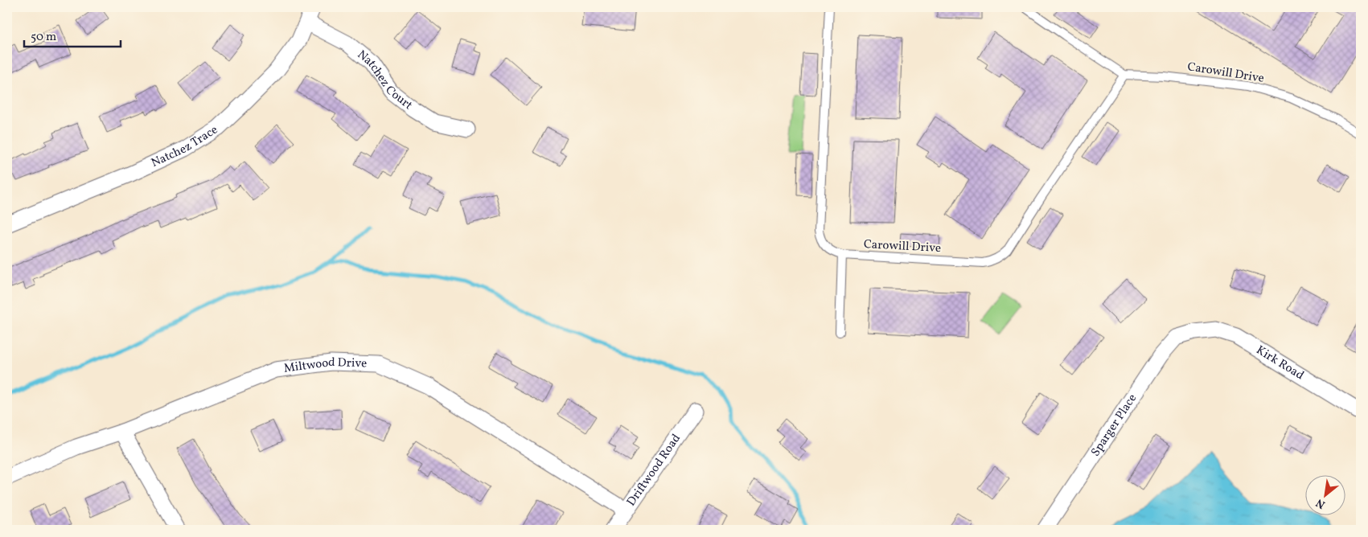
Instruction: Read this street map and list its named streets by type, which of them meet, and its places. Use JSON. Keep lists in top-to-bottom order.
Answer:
{
  "streets": {
    "street": [
      "Natchez Court",
      "Natchez Trace",
      "Kirk Road",
      "Miltwood Drive",
      "Sparger Place",
      "Driftwood Road"
    ],
    "lane": ["Carowill Drive"]
  },
  "crossings": [
    ["Natchez Court", "Natchez Trace"],
    ["Kirk Road", "Sparger Place"],
    ["Miltwood Drive", "Driftwood Road"]
  ],
  "scale_bar": "50 m",
  "north": "bottom left"
}
